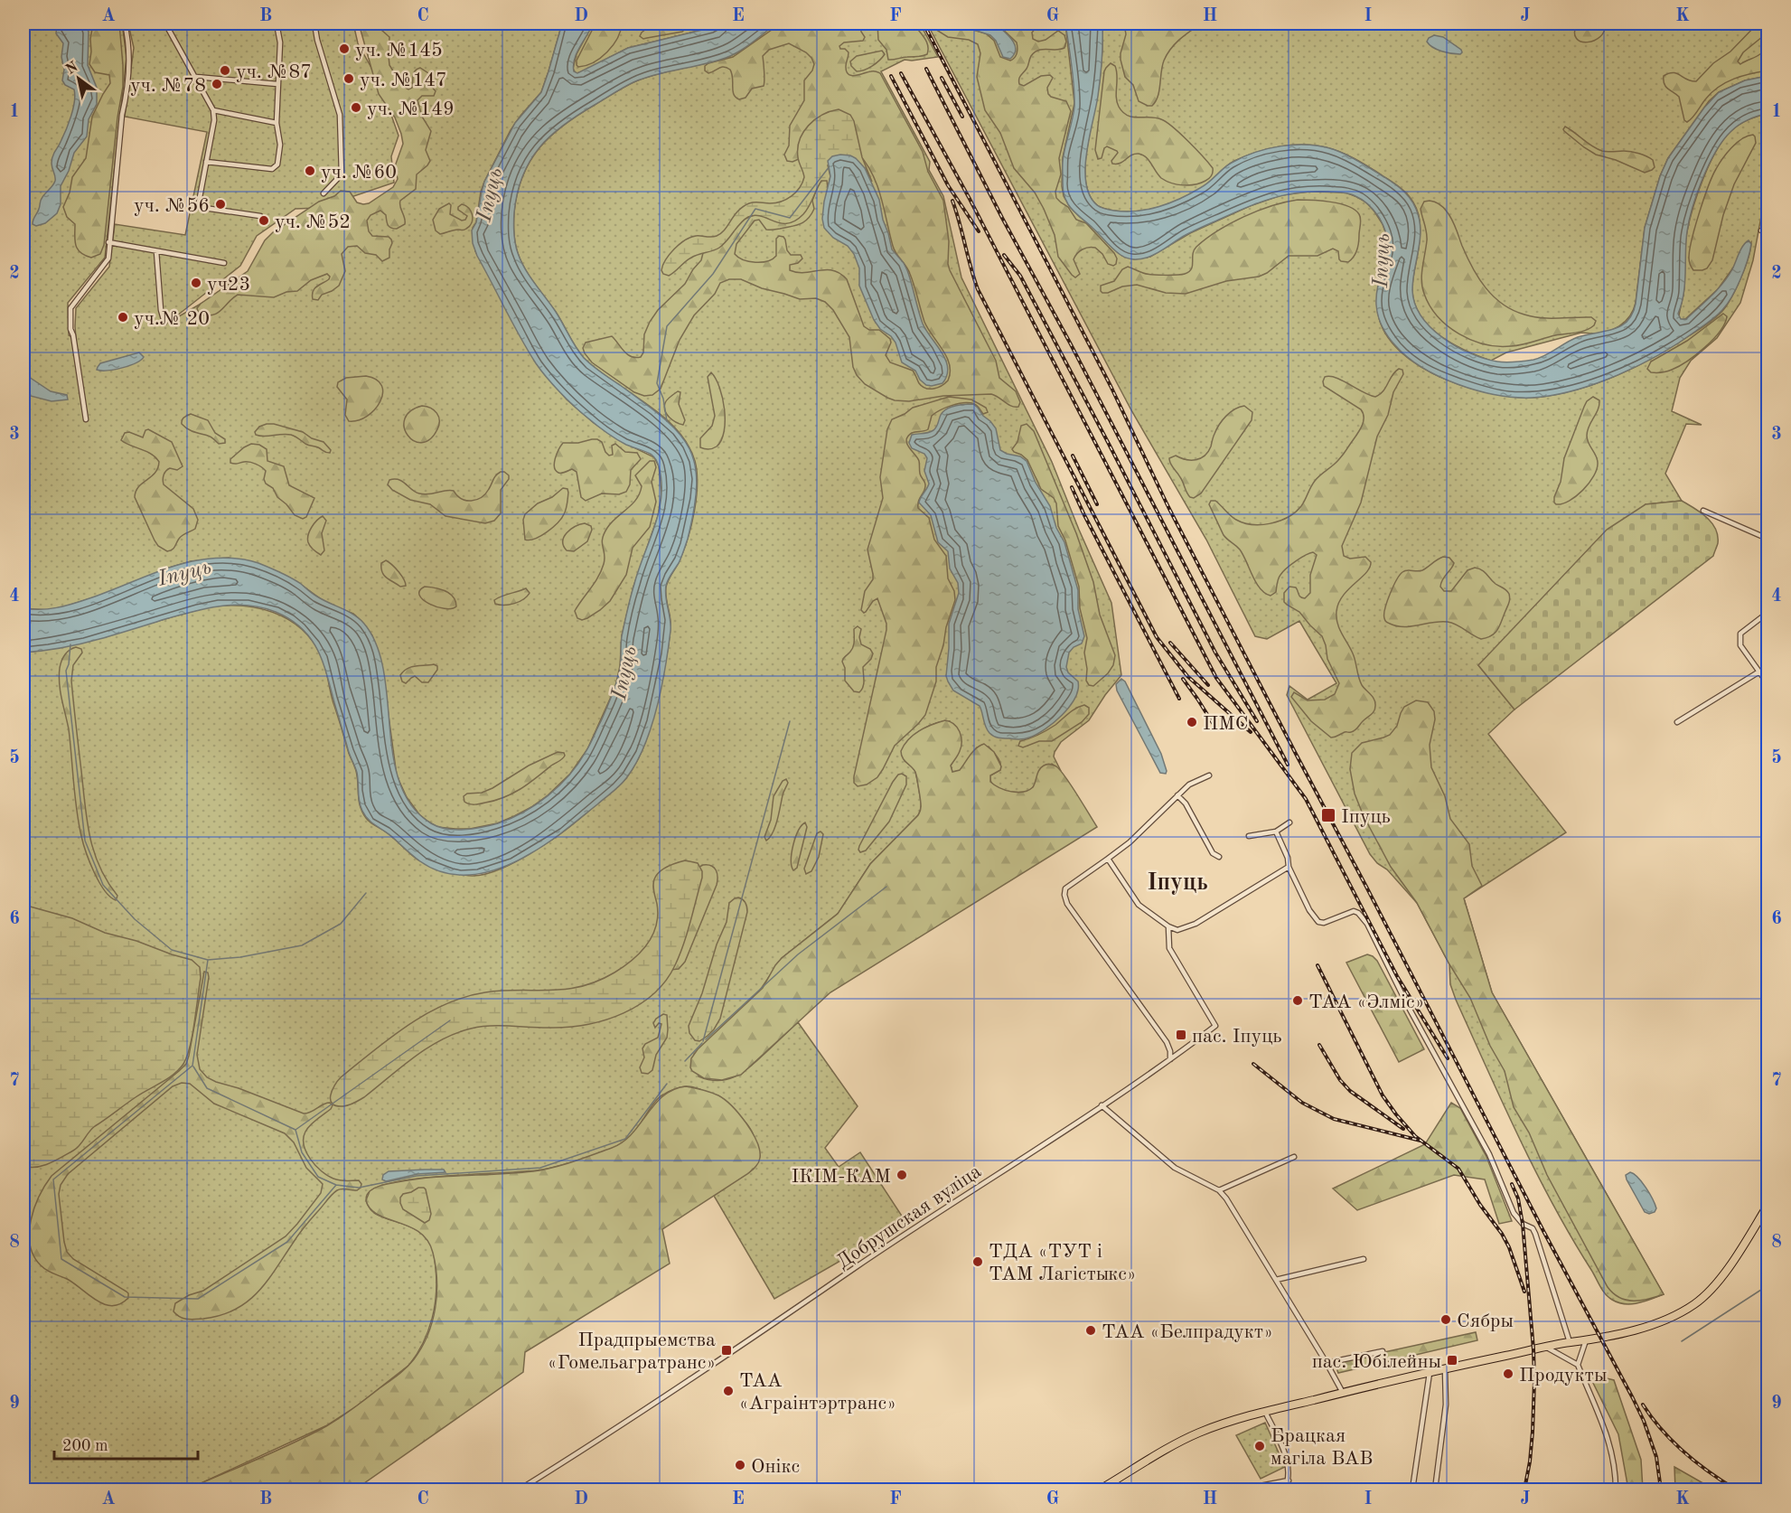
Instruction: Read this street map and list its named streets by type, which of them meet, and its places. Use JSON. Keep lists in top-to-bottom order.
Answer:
{
  "streets": {
    "street": ["Добрушская вуліца"]
  },
  "districts": ["Іпуць"],
  "water": ["Іпуць"],
  "places": {
    "other": [
      "уч. №145",
      "уч. №87",
      "уч. №147",
      "уч. №78",
      "уч. №149",
      "уч. №60",
      "уч. №56",
      "уч. №52",
      "уч23",
      "уч.№ 20",
      "ПМС",
      "ТАА «Элміс»",
      "ІКІМ-КАМ",
      "ТДА «ТУТ і ТАМ Лагістыкс»",
      "Сябры",
      "ТАА «Белпрадукт»",
      "Продукты",
      "ТАА «Аграінтэртранс»",
      "Брацкая магіла ВАВ",
      "Онікс"
    ],
    "transit": [
      "Іпуць",
      "пас. Іпуць",
      "Прадпрыемства «Гомельагратранс»",
      "пас. Юбілейны"
    ]
  },
  "scale_bar": "200 m",
  "north": "top left",
  "grid": {
    "columns": [
      "A",
      "B",
      "C",
      "D",
      "E",
      "F",
      "G",
      "H",
      "I",
      "J",
      "K"
    ],
    "rows": [
      "1",
      "2",
      "3",
      "4",
      "5",
      "6",
      "7",
      "8",
      "9"
    ]
  }
}
